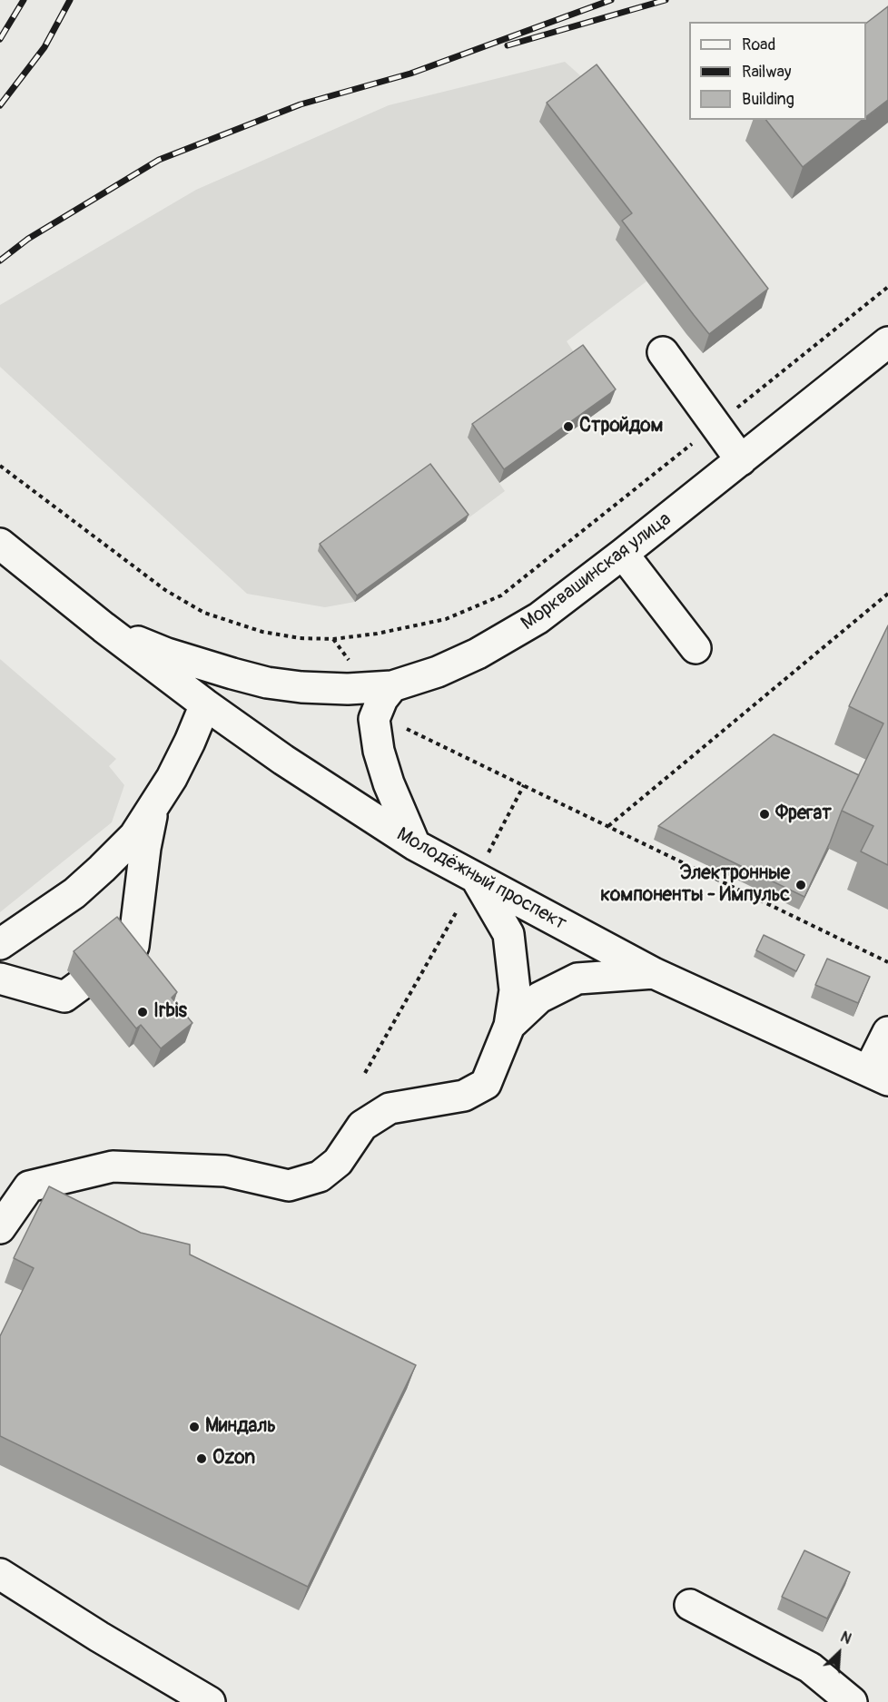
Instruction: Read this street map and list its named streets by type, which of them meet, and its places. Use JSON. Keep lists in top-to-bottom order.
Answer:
{
  "streets": {
    "street": ["Морквашинская улица", "Молодёжный проспект"]
  },
  "crossings": [
    ["Морквашинская улица", "Молодёжный проспект"]
  ],
  "places": [
    "Стройдом",
    "Фрегат",
    "Электронные компоненты - Импульс",
    "Irbis",
    "Миндаль",
    "Ozon"
  ],
  "legend": ["Road", "Railway", "Building"],
  "north": "top right"
}
